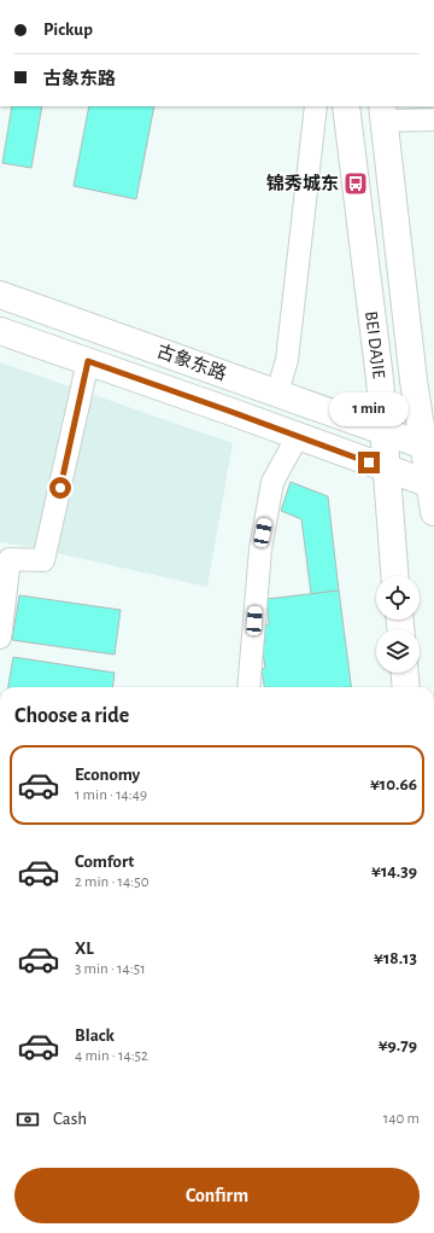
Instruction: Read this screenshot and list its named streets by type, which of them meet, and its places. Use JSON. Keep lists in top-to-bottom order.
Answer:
{
  "streets": {
    "main road": ["BEI DAJIE", "古象东路"]
  },
  "crossings": [
    ["BEI DAJIE", "古象东路"]
  ],
  "places": {
    "bus stop": ["锦秀城东"]
  },
  "page": {
    "banner": ["Pickup", "古象东路"],
    "bubble": "1 min",
    "heading": "Choose a ride",
    "list": [
      {
        "name": "Economy",
        "note": "1 min · 14:49",
        "value": "¥10.66"
      },
      {
        "name": "Comfort",
        "note": "2 min · 14:50",
        "value": "¥14.39"
      },
      {
        "name": "XL",
        "note": "3 min · 14:51",
        "value": "¥18.13"
      },
      {
        "name": "Black",
        "note": "4 min · 14:52",
        "value": "¥9.79"
      }
    ],
    "pay": ["Cash", "140 m"],
    "buttons": "Confirm"
  }
}
